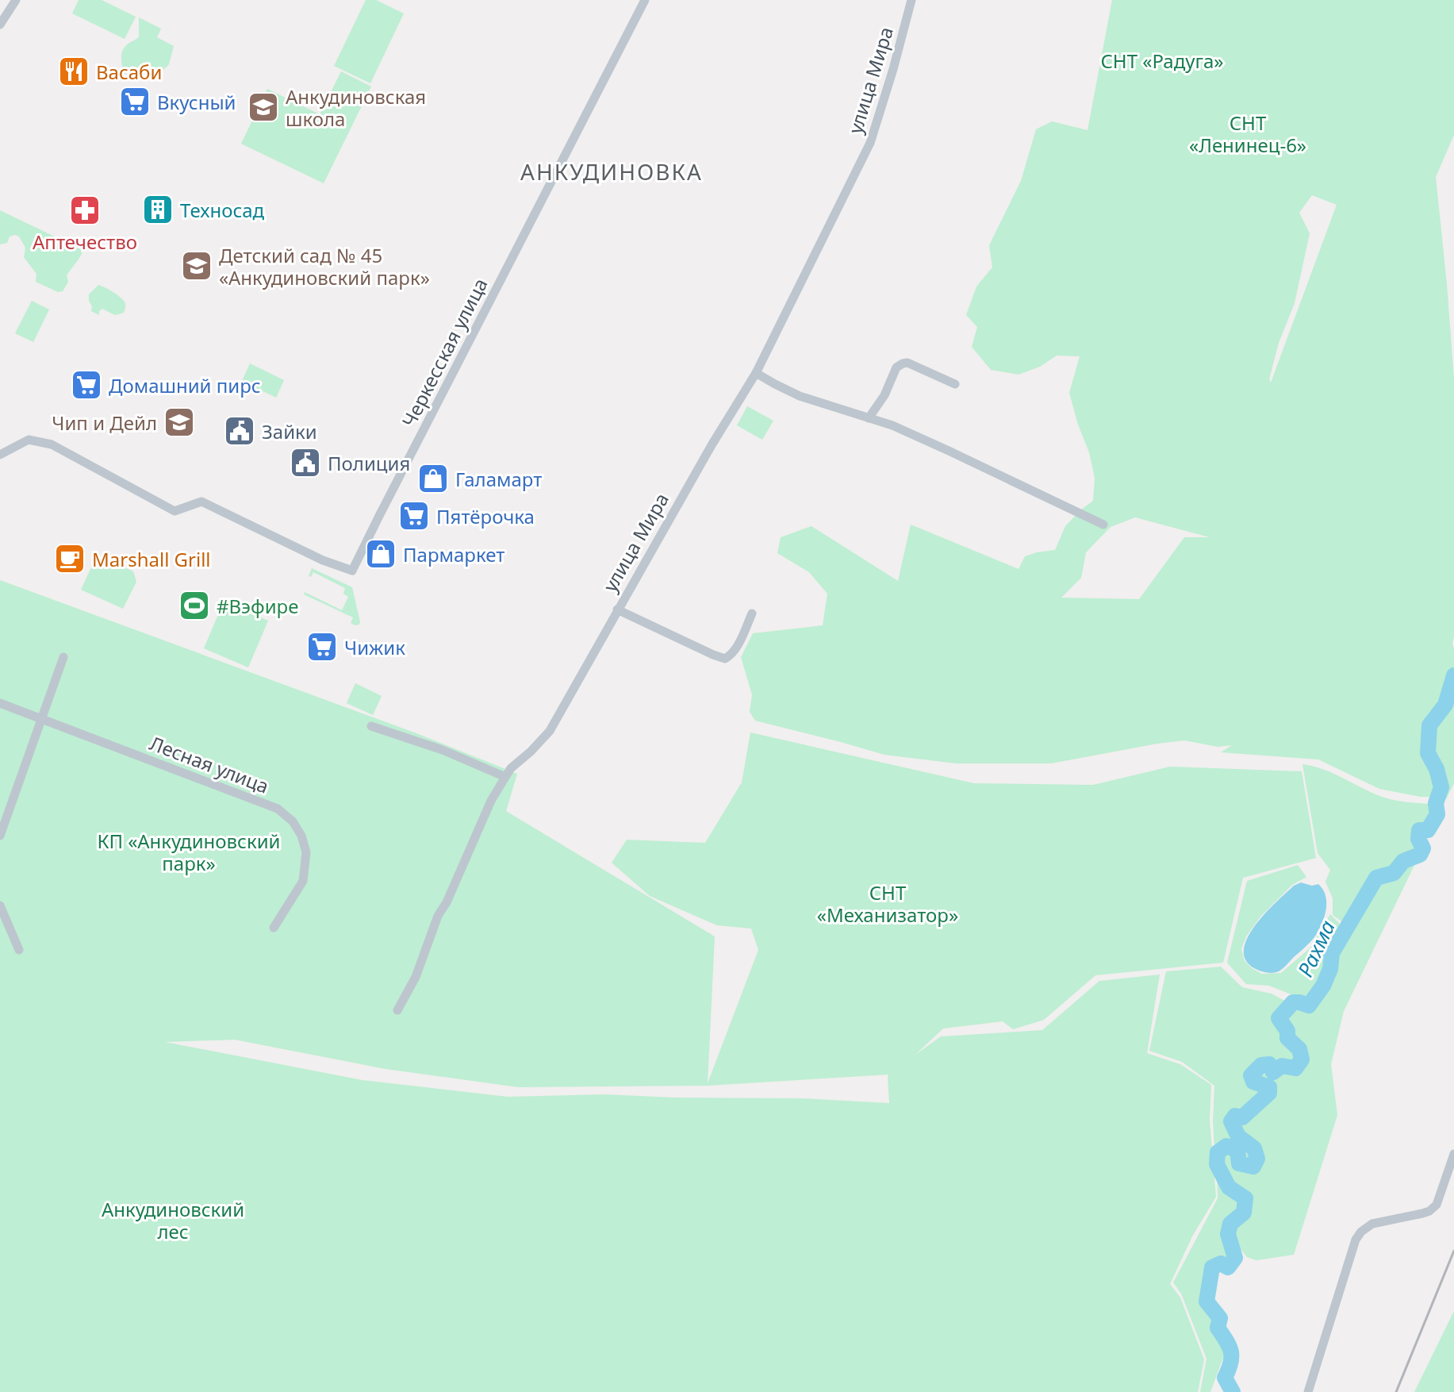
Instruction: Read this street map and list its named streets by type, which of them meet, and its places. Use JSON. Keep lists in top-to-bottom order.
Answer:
{
  "streets": {
    "street": ["улица Мира", "Черкесская улица", "Лесная улица"]
  },
  "districts": ["АНКУДИНОВКА"],
  "water": ["Рахма"],
  "parks": [
    "СНТ «Радуга»",
    "СНТ «Ленинец-6»",
    "КП «Анкудиновский парк»",
    "СНТ «Механизатор»",
    "Анкудиновский лес"
  ],
  "places": {
    "restaurant": ["Васаби"],
    "supermarket": [
      "Вкусный",
      "Домашний пирс",
      "Пятёрочка",
      "Чижик"
    ],
    "school or university": ["Анкудиновская школа", "Детский сад № 45 «Анкудиновский парк»", "Чип и Дейл"],
    "building": ["Техносад"],
    "pharmacy": ["Аптечество"],
    "public building": ["Зайки", "Полиция"],
    "shop": ["Галамарт", "Пармаркет"],
    "cafe": ["Marshall Grill"],
    "sports": ["#Вэфире"]
  }
}
